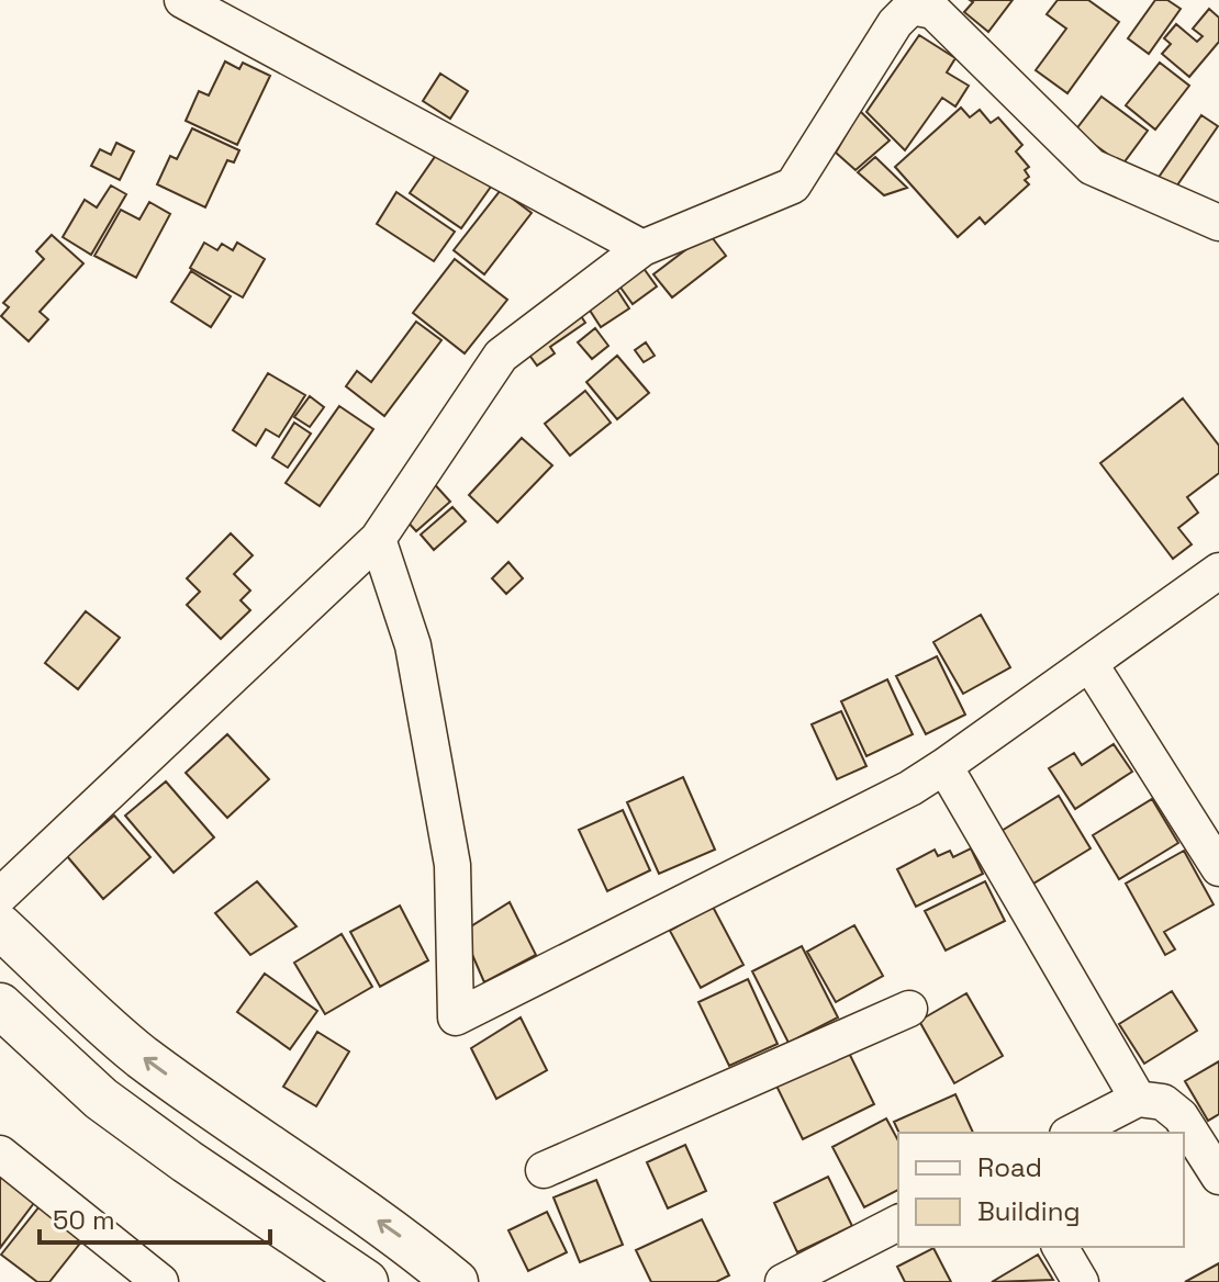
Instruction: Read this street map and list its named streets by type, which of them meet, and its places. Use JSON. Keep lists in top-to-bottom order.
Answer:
{
  "legend": ["Road", "Building"],
  "scale_bar": "50 m"
}
